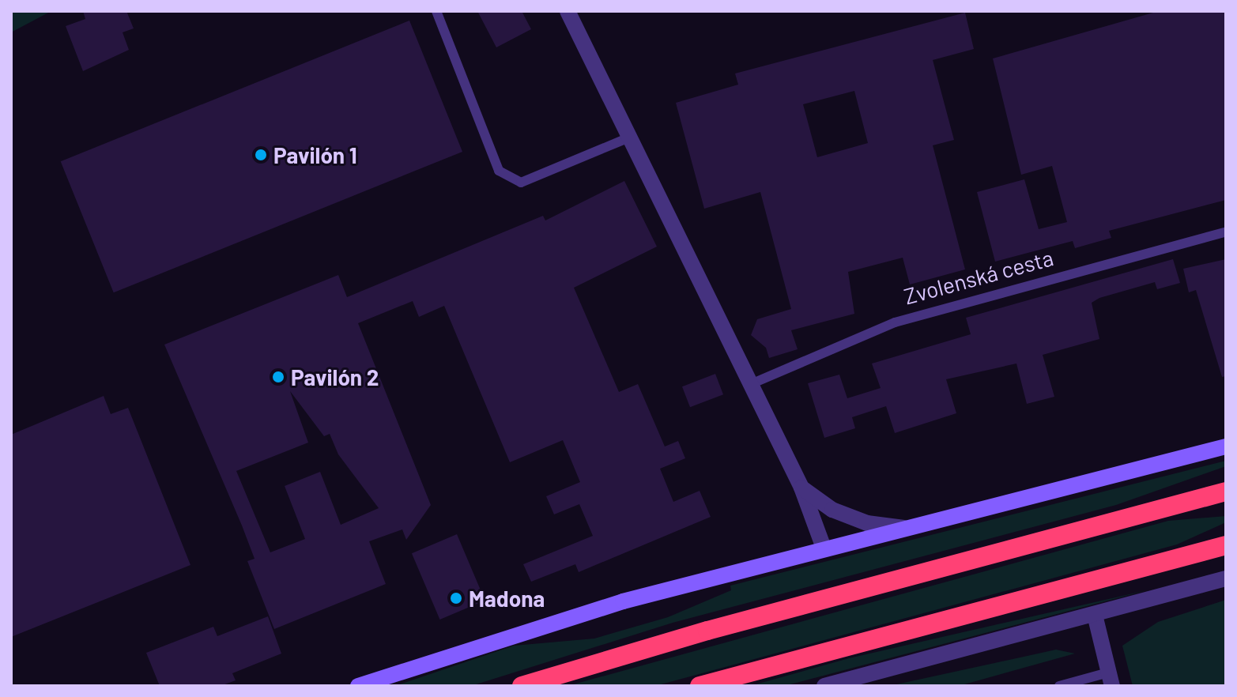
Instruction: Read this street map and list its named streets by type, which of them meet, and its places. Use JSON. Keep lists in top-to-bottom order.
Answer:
{
  "streets": {
    "lane": ["Zvolenská cesta"]
  },
  "places": ["Pavilón 1", "Pavilón 2", "Madona"]
}
